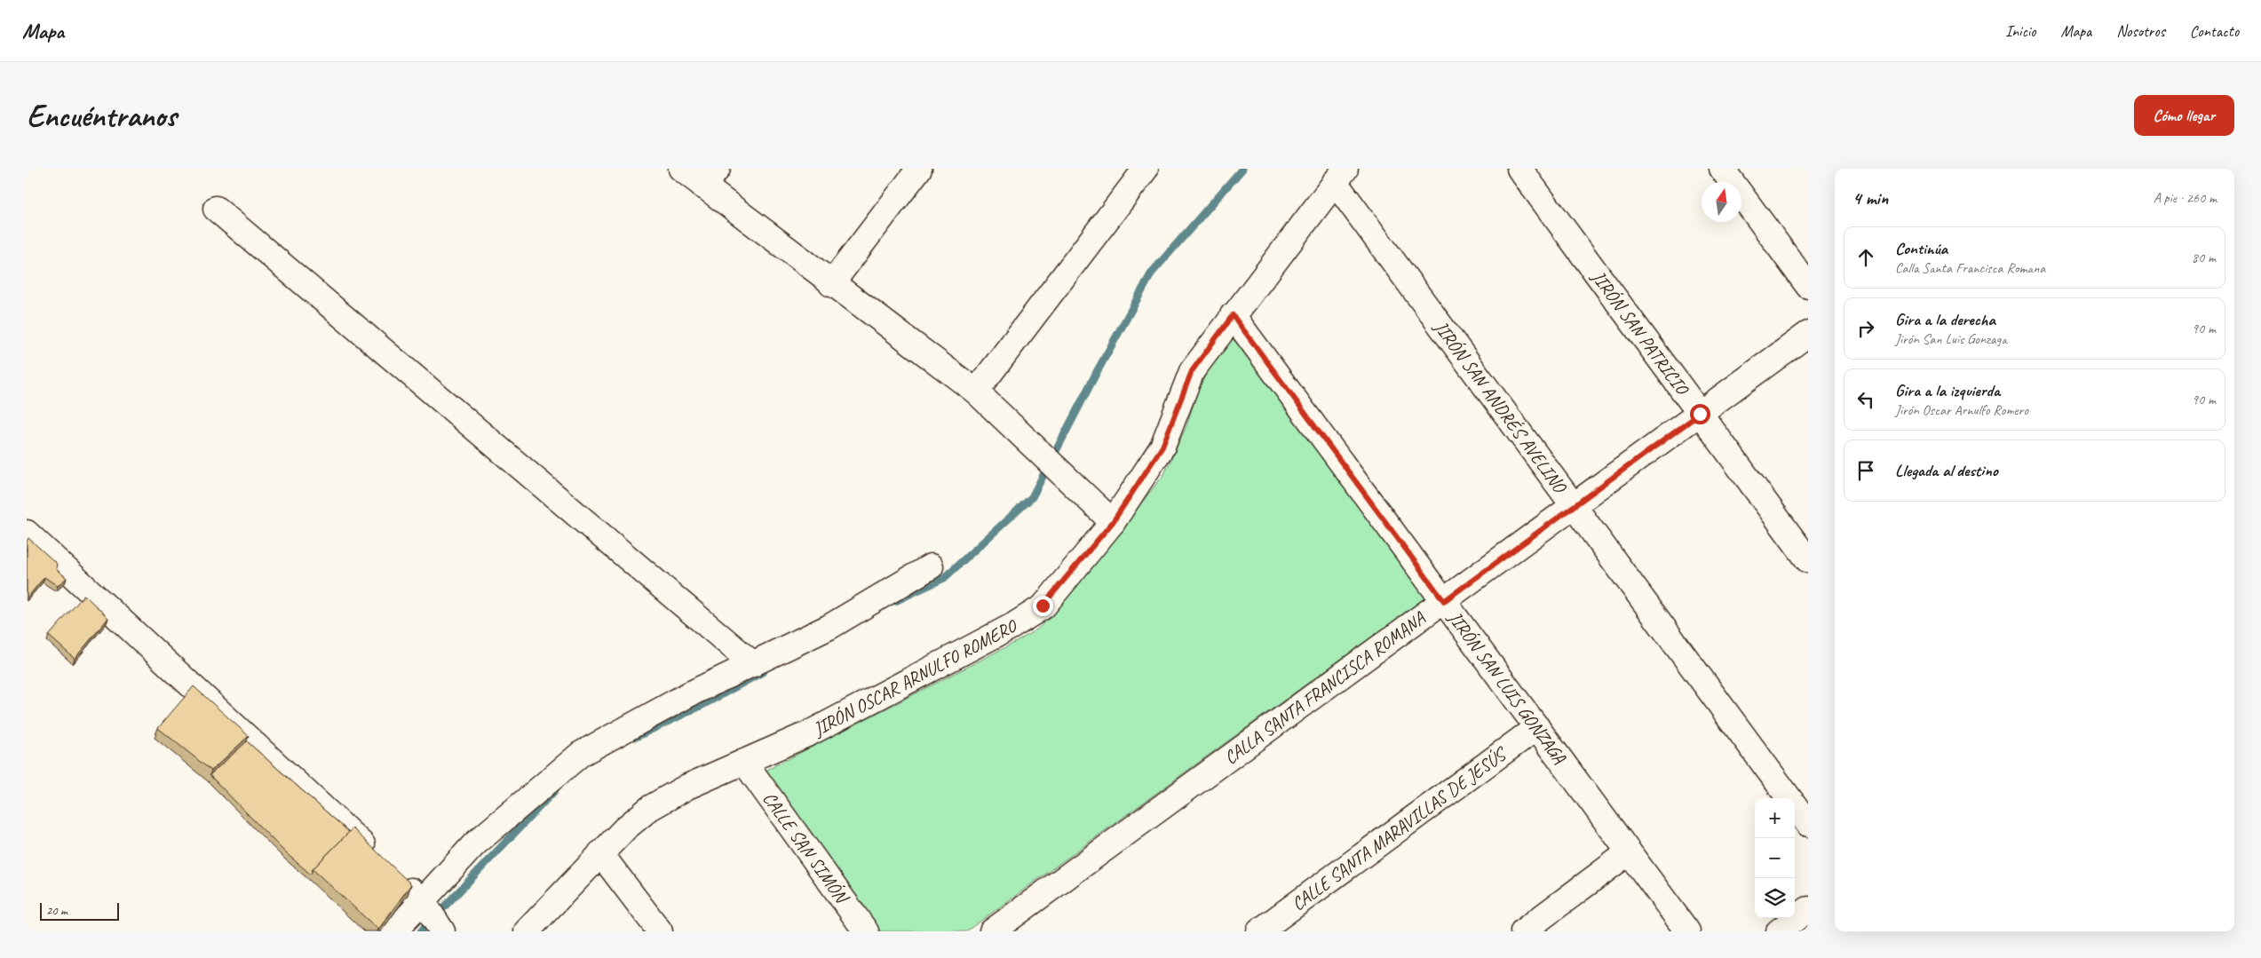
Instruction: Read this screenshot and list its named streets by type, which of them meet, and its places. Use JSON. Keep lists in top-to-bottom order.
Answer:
{
  "streets": {
    "street": [
      "JIRÓN SAN PATRICIO",
      "JIRÓN SAN ANDRÉS AVELINO",
      "JIRÓN OSCAR ARNULFO ROMERO",
      "JIRÓN SAN LUIS GONZAGA",
      "CALLA SANTA FRANCISCA ROMANA",
      "CALLE SANTA MARAVILLAS DE JESÚS",
      "CALLE SAN SIMÓN"
    ]
  },
  "crossings": [
    ["JIRÓN SAN PATRICIO", "CALLA SANTA FRANCISCA ROMANA"],
    ["JIRÓN SAN ANDRÉS AVELINO", "JIRÓN OSCAR ARNULFO ROMERO"],
    ["JIRÓN SAN ANDRÉS AVELINO", "CALLA SANTA FRANCISCA ROMANA"],
    ["JIRÓN OSCAR ARNULFO ROMERO", "JIRÓN SAN LUIS GONZAGA"],
    ["JIRÓN OSCAR ARNULFO ROMERO", "CALLE SAN SIMÓN"],
    ["JIRÓN SAN LUIS GONZAGA", "CALLA SANTA FRANCISCA ROMANA"],
    ["JIRÓN SAN LUIS GONZAGA", "CALLE SANTA MARAVILLAS DE JESÚS"]
  ],
  "scale_bar": "20 m",
  "north": "top",
  "page": {
    "header": "Mapa",
    "nav": [
      "Inicio",
      "Mapa",
      "Nosotros",
      "Contacto"
    ],
    "buttons": "Cómo llegar",
    "title": "Encuéntranos",
    "heading": ["4 min", "A pie · 260 m"],
    "list": [
      ["Continúa", "Calla Santa Francisca Romana", "80 m"],
      ["Gira a la derecha", "Jirón San Luis Gonzaga", "90 m"],
      ["Gira a la izquierda", "Jirón Oscar Arnulfo Romero", "90 m"],
      "Llegada al destino"
    ],
    "map_buttons": ["+", "−"],
    "scale": "20 m"
  }
}
